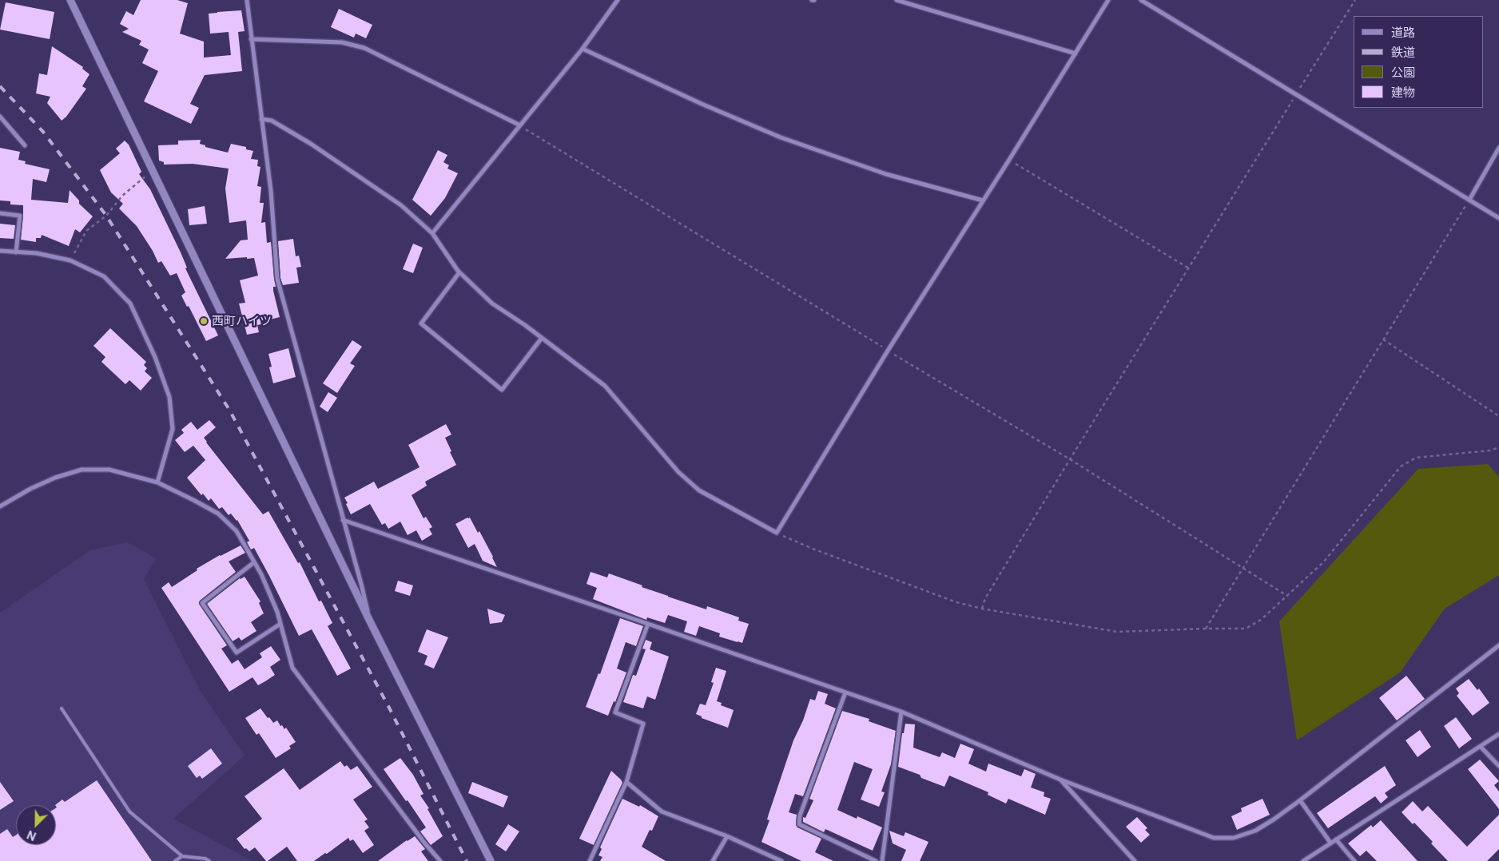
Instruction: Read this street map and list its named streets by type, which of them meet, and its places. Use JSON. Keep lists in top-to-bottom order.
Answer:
{
  "places": ["西町ハイツ"],
  "legend": [
    "道路",
    "鉄道",
    "公園",
    "建物"
  ],
  "north": "bottom left"
}
